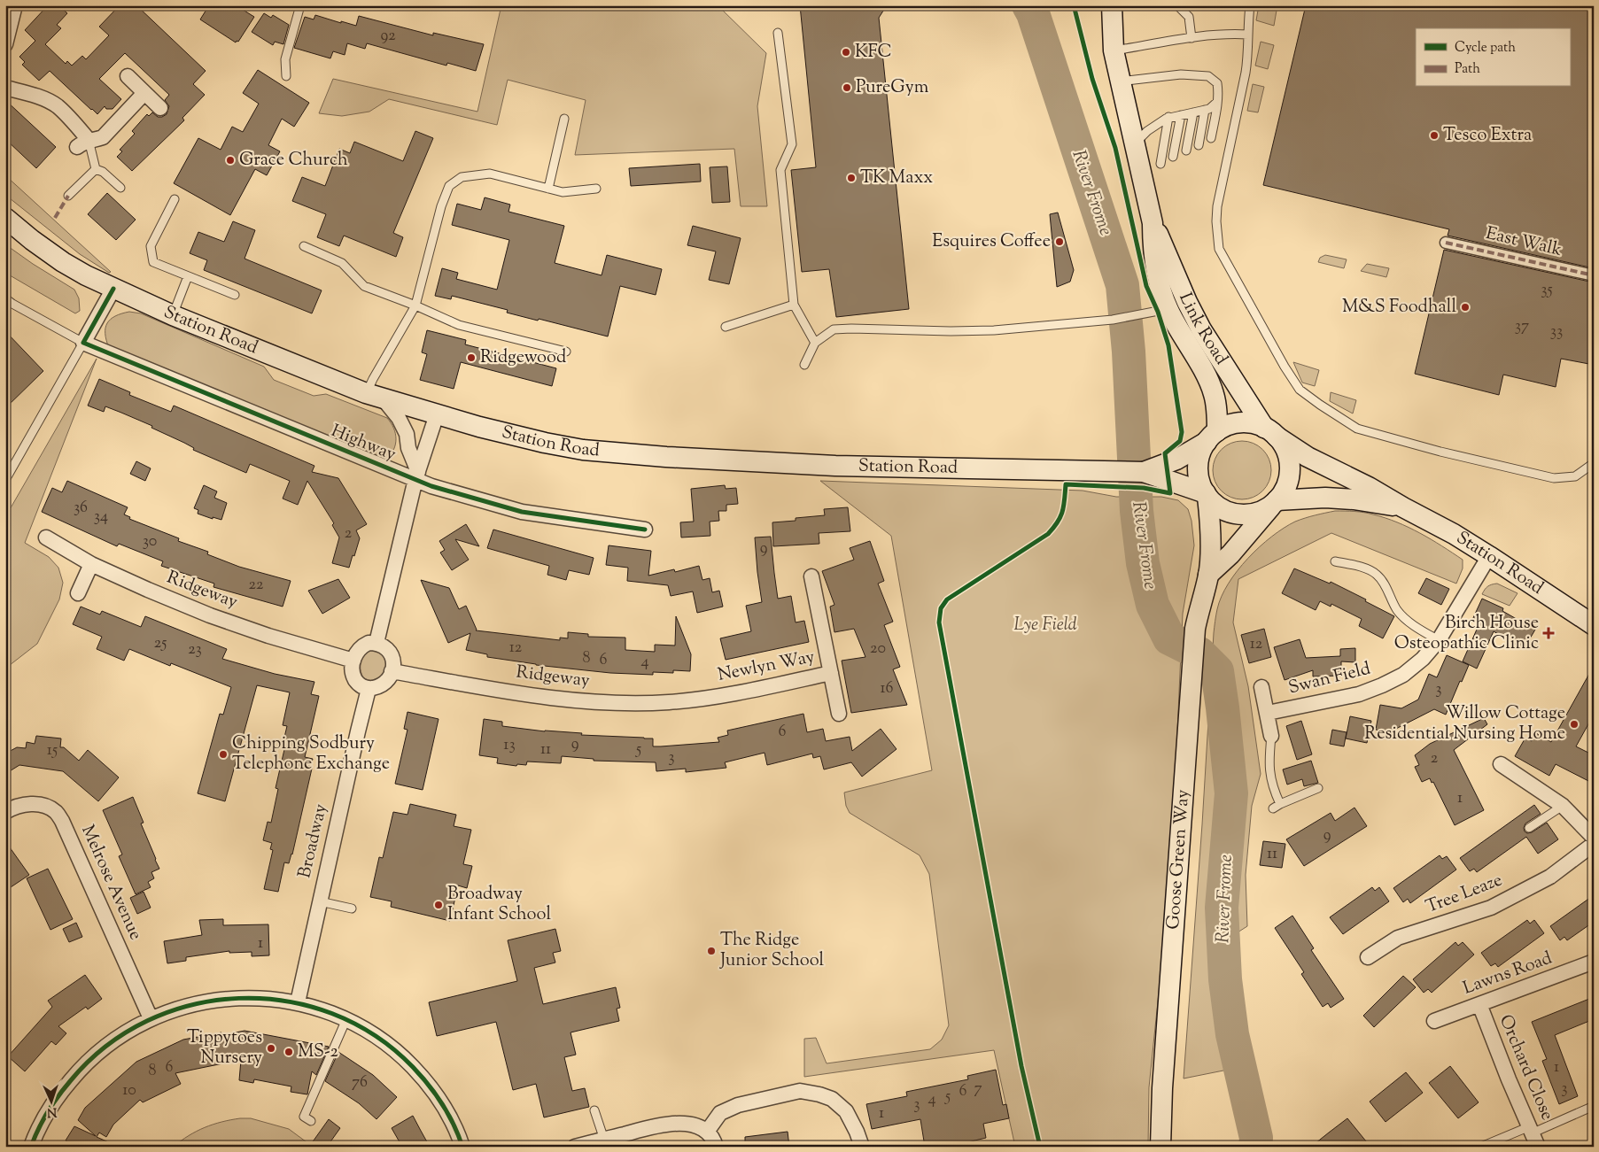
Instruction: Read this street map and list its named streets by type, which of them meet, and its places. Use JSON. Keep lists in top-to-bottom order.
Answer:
{
  "streets": {
    "main road": ["Link Road", "Station Road", "Goose Green Way"],
    "street": [
      "East Walk",
      "Highway",
      "Ridgeway",
      "Newlyn Way",
      "Swan Field",
      "Broadway",
      "Melrose Avenue",
      "Tree Leaze",
      "Lawns Road",
      "Orchard Close"
    ]
  },
  "crossings": [
    ["Link Road", "Station Road"],
    ["Link Road", "Goose Green Way"],
    ["Station Road", "Swan Field"],
    ["Station Road", "Goose Green Way"],
    ["Ridgeway", "Newlyn Way"],
    ["Ridgeway", "Broadway"],
    ["Lawns Road", "Orchard Close"]
  ],
  "water": ["River Frome"],
  "parks": ["Lye Field"],
  "places": {
    "other": [
      "KFC",
      "PureGym",
      "Tesco Extra",
      "Grace Church",
      "TK Maxx",
      "Esquires Coffee",
      "M&S Foodhall",
      "Ridgewood",
      "Willow Cottage Residential Nursing Home",
      "Chipping Sodbury Telephone Exchange",
      "Broadway Infant School",
      "The Ridge Junior School",
      "Tippytoes Nursery",
      "MS-2"
    ],
    "health": ["Birch House Osteopathic Clinic"]
  },
  "house_numbers": [
    "92",
    "35",
    "37",
    "33",
    "36",
    "34",
    "2",
    "30",
    "9",
    "22",
    "25",
    "12",
    "12",
    "20",
    "23",
    "8",
    "6",
    "4",
    "16",
    "3",
    "6",
    "9",
    "13",
    "11",
    "5",
    "15",
    "3",
    "2",
    "1",
    "9",
    "11",
    "1",
    "6",
    "1",
    "8",
    "76",
    "7",
    "3",
    "10",
    "6",
    "5",
    "4",
    "3",
    "1"
  ],
  "legend": ["Cycle path", "Path"],
  "north": "bottom"
}
